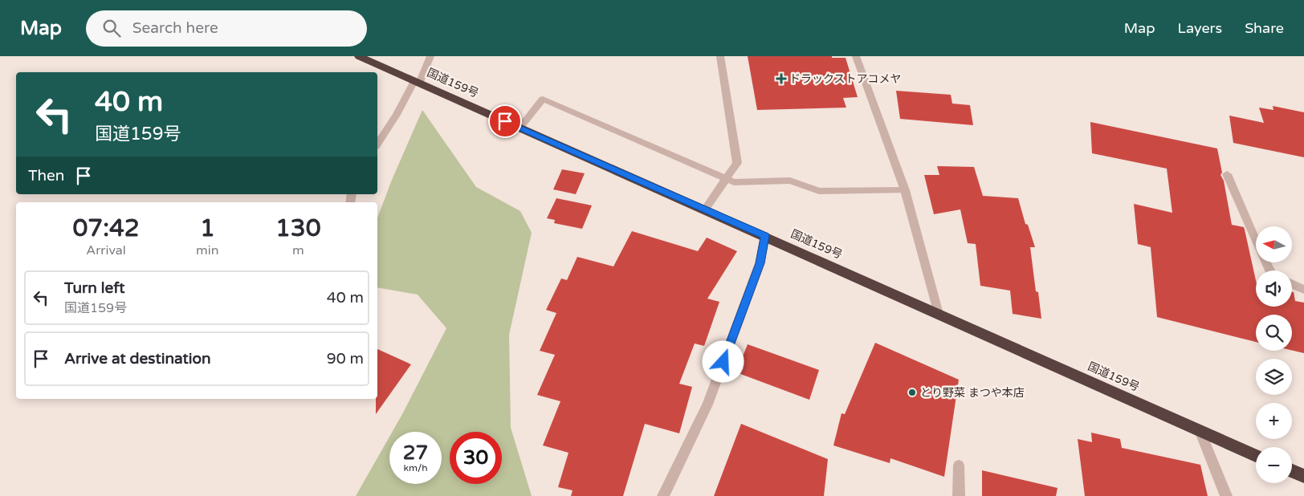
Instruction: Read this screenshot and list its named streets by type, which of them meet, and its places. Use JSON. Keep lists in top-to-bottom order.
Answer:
{
  "streets": {
    "highway": ["国道159号"]
  },
  "places": {
    "health": ["ドラックストアコメヤ"],
    "other": ["とり野菜 まつや本店"]
  },
  "north": "left",
  "page": {
    "header": "Map",
    "search": "Search here",
    "nav": ["Map", "Layers", "Share"],
    "turn": ["40 m", "国道159号"],
    "then": "Then",
    "eta": [
      "07:42",
      "Arrival",
      "1",
      "min",
      "130",
      "m"
    ],
    "map_buttons": ["+", "−"],
    "list": [
      {
        "name": "Turn left",
        "note": "国道159号",
        "value": "40 m"
      },
      {
        "name": "Arrive at destination",
        "value": "90 m"
      }
    ],
    "speed": "27 km/h",
    "limit": "30"
  }
}
